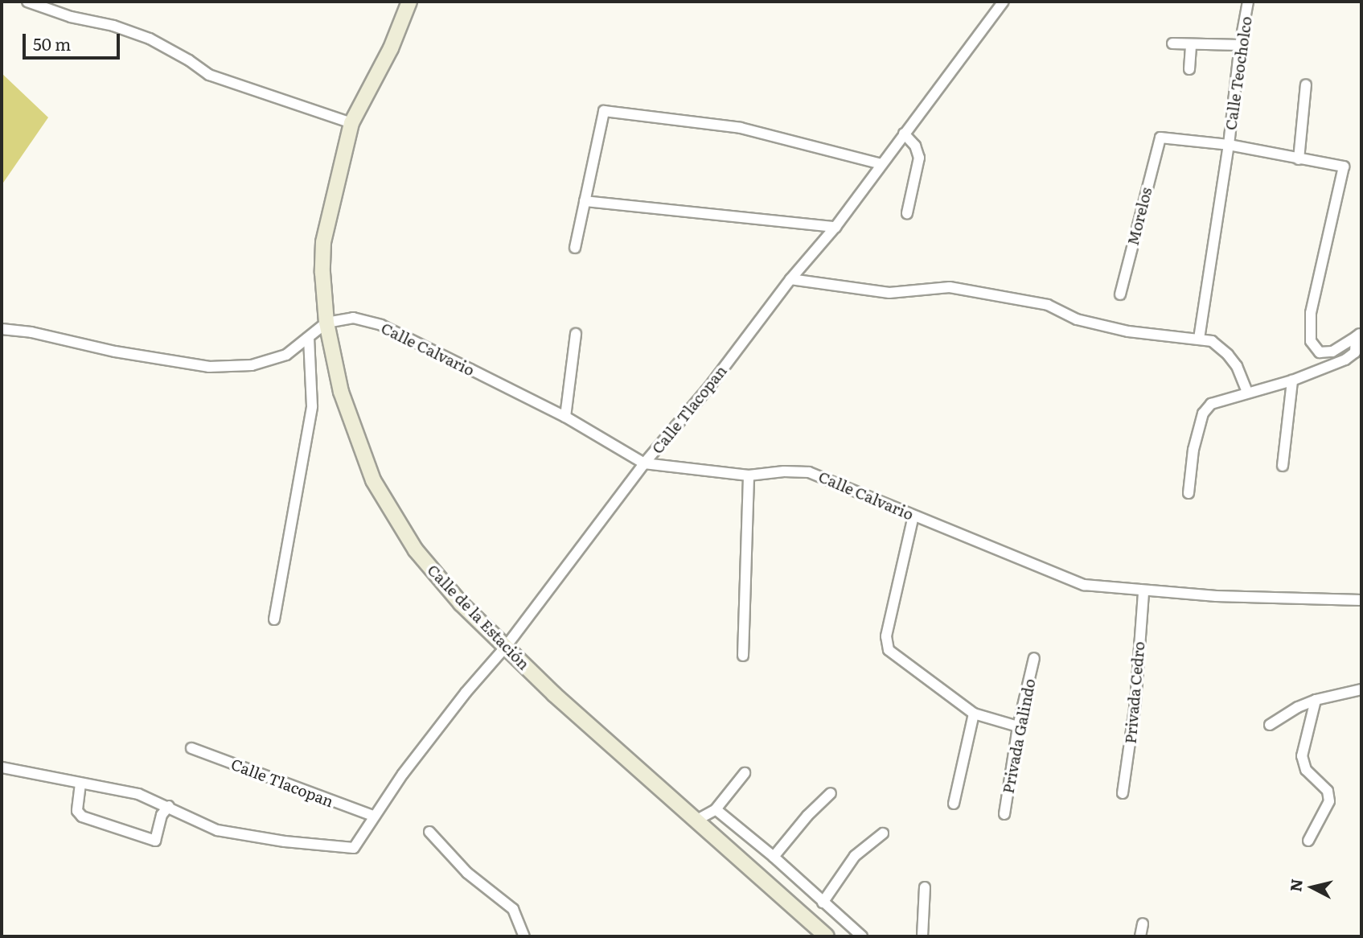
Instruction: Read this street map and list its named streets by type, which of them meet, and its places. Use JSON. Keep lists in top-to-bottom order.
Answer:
{
  "streets": {
    "street": [
      "Calle Teocholco",
      "Morelos",
      "Calle Calvario",
      "Calle Tlacopan",
      "Calle de la Estación",
      "Privada Cedro",
      "Privada Galindo"
    ]
  },
  "crossings": [
    ["Calle Teocholco", "Morelos"],
    ["Calle Calvario", "Calle Tlacopan"],
    ["Calle Calvario", "Calle de la Estación"],
    ["Calle Calvario", "Privada Cedro"],
    ["Calle Tlacopan", "Calle de la Estación"]
  ],
  "scale_bar": "50 m",
  "north": "left"
}
